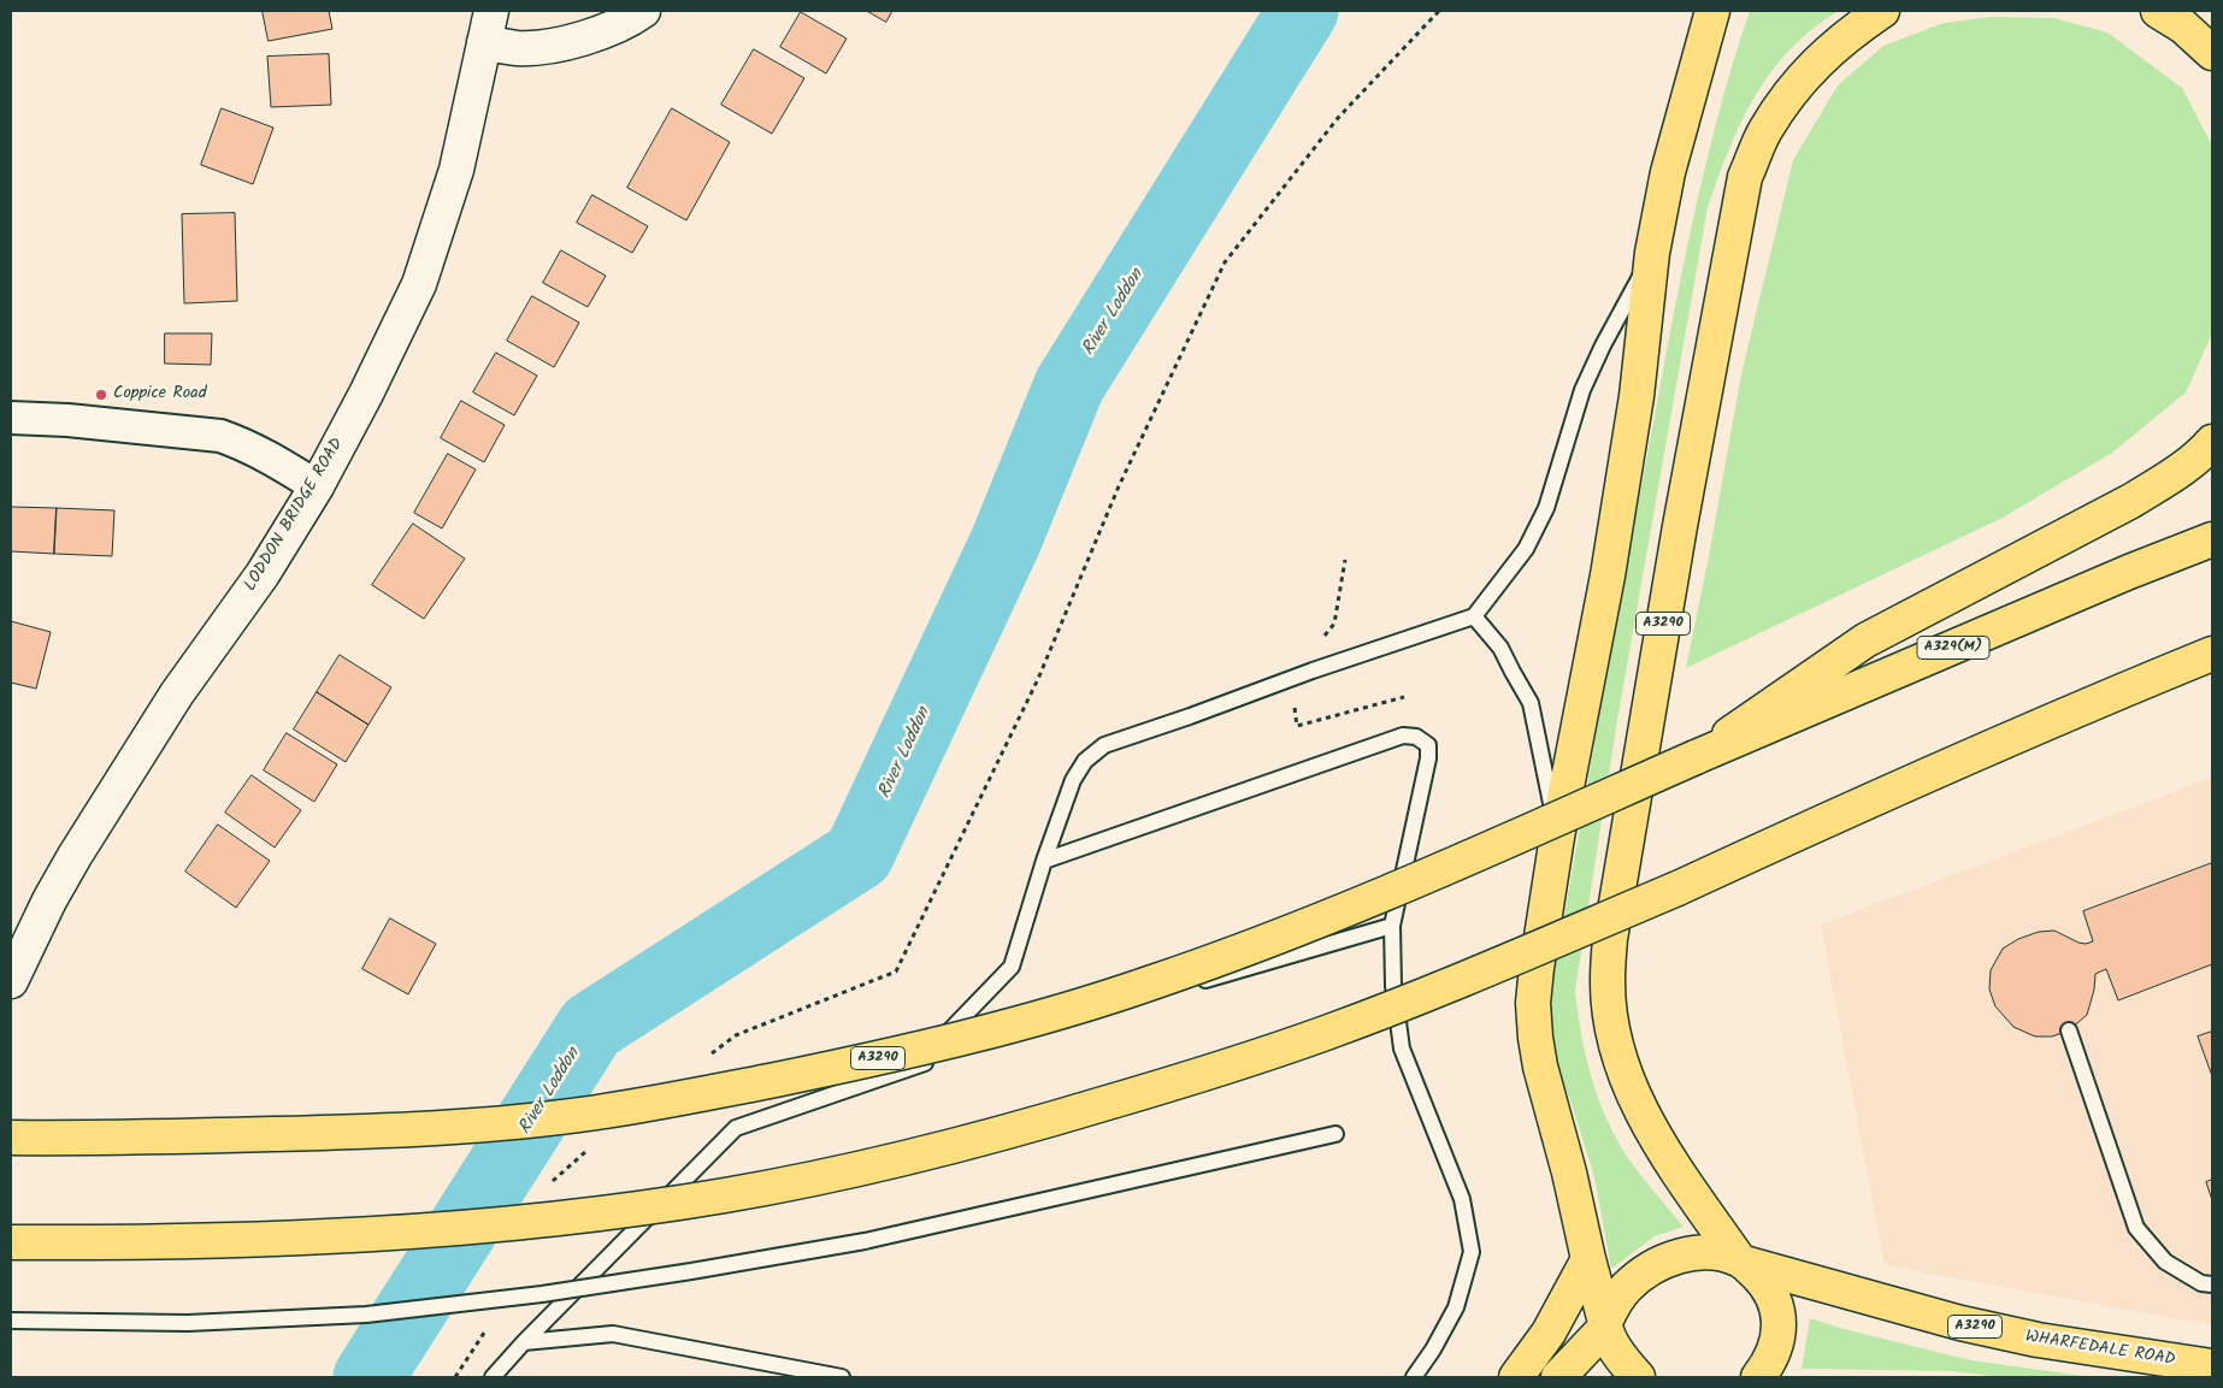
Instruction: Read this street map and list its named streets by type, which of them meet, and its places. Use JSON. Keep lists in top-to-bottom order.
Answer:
{
  "streets": {
    "main road": ["A3290", "A329(M)", "WHARFEDALE ROAD"],
    "street": ["LODDON BRIDGE ROAD"]
  },
  "crossings": [
    ["A3290", "A329(M)"],
    ["A3290", "WHARFEDALE ROAD"]
  ],
  "water": ["River Loddon"],
  "places": ["Coppice Road"]
}
